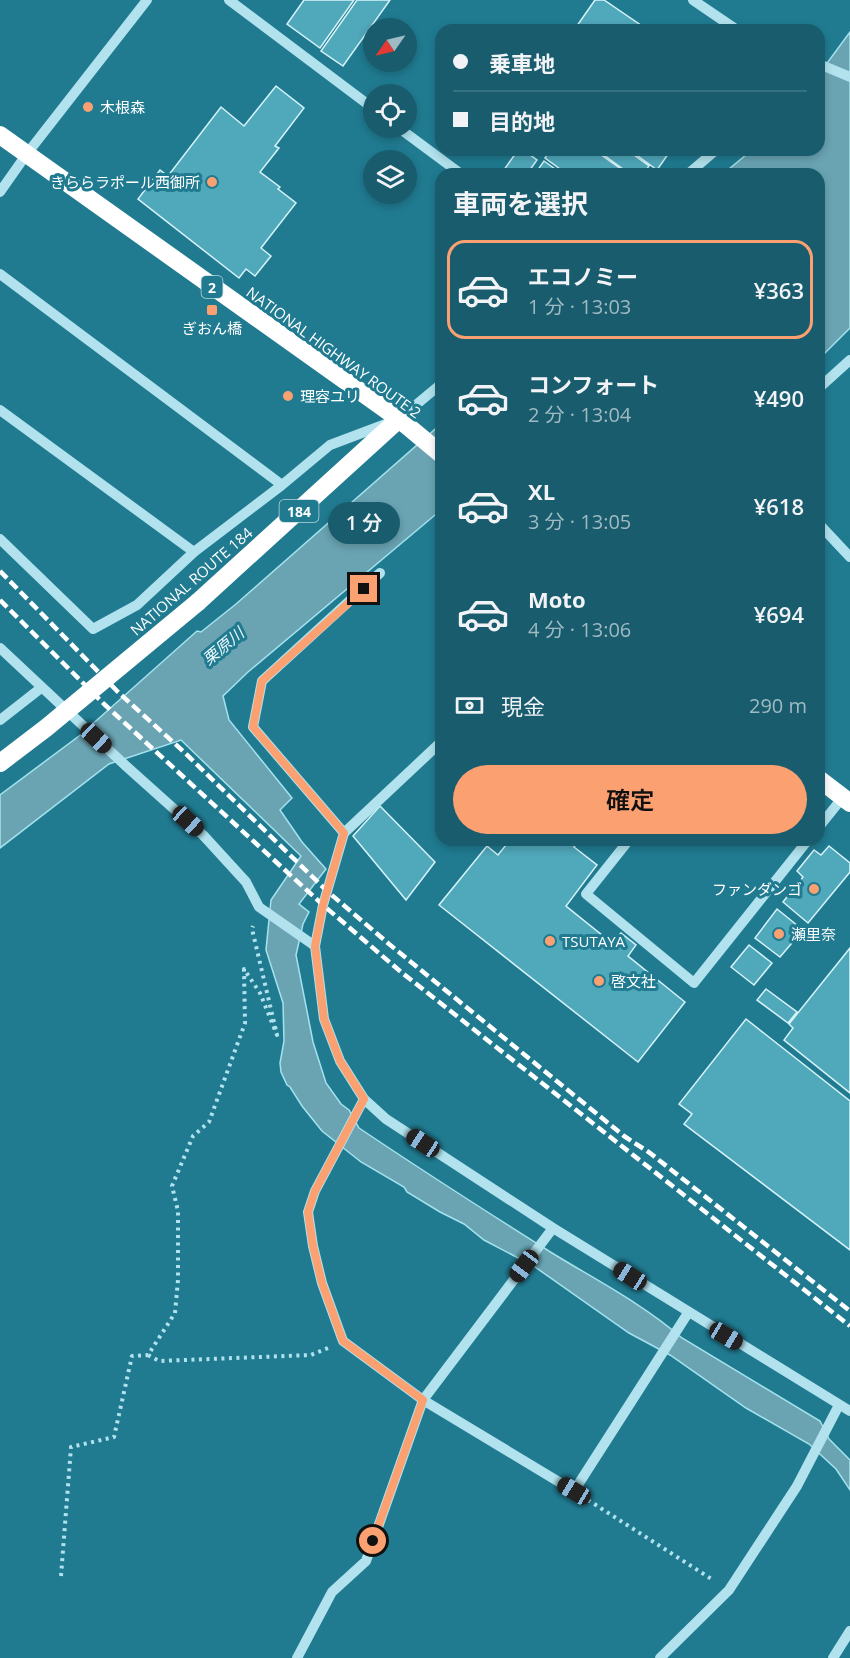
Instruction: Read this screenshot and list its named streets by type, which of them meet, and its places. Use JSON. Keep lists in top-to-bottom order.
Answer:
{
  "streets": {
    "highway": [
      "2",
      "NATIONAL HIGHWAY ROUTE 2",
      "184",
      "NATIONAL ROUTE 184"
    ]
  },
  "crossings": [
    ["NATIONAL HIGHWAY ROUTE 2", "NATIONAL ROUTE 184"]
  ],
  "water": ["栗原川"],
  "places": {
    "other": [
      "木根森",
      "きららラポール西御所",
      "理容ユリ",
      "ファンダンゴ",
      "瀬里奈",
      "TSUTAYA",
      "啓文社"
    ],
    "transit": ["ぎおん橋"]
  },
  "north": "bottom left",
  "page": {
    "banner": ["乗車地", "目的地"],
    "heading": "車両を選択",
    "list": [
      {
        "name": "エコノミー",
        "note": "1 分 · 13:03",
        "value": "¥363"
      },
      {
        "name": "コンフォート",
        "note": "2 分 · 13:04",
        "value": "¥490"
      },
      {
        "name": "XL",
        "note": "3 分 · 13:05",
        "value": "¥618"
      },
      {
        "name": "Moto",
        "note": "4 分 · 13:06",
        "value": "¥694"
      }
    ],
    "bubble": "1 分",
    "pay": ["現金", "290 m"],
    "buttons": "確定"
  }
}
